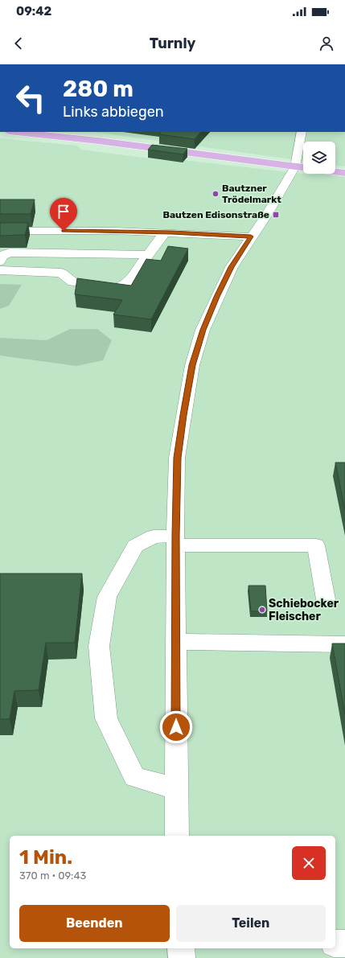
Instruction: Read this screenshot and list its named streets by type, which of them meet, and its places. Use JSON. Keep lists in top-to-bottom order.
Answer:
{
  "places": {
    "other": ["Bautzner Trödelmarkt", "Schiebocker Fleischer"],
    "transit": ["Bautzen Edisonstraße"]
  },
  "page": {
    "status": "09:42",
    "header": "Turnly",
    "turn": ["280 m", "Links abbiegen"],
    "heading": ["1 Min.", "370 m · 09:43"],
    "buttons": ["Beenden", "Teilen"]
  }
}
